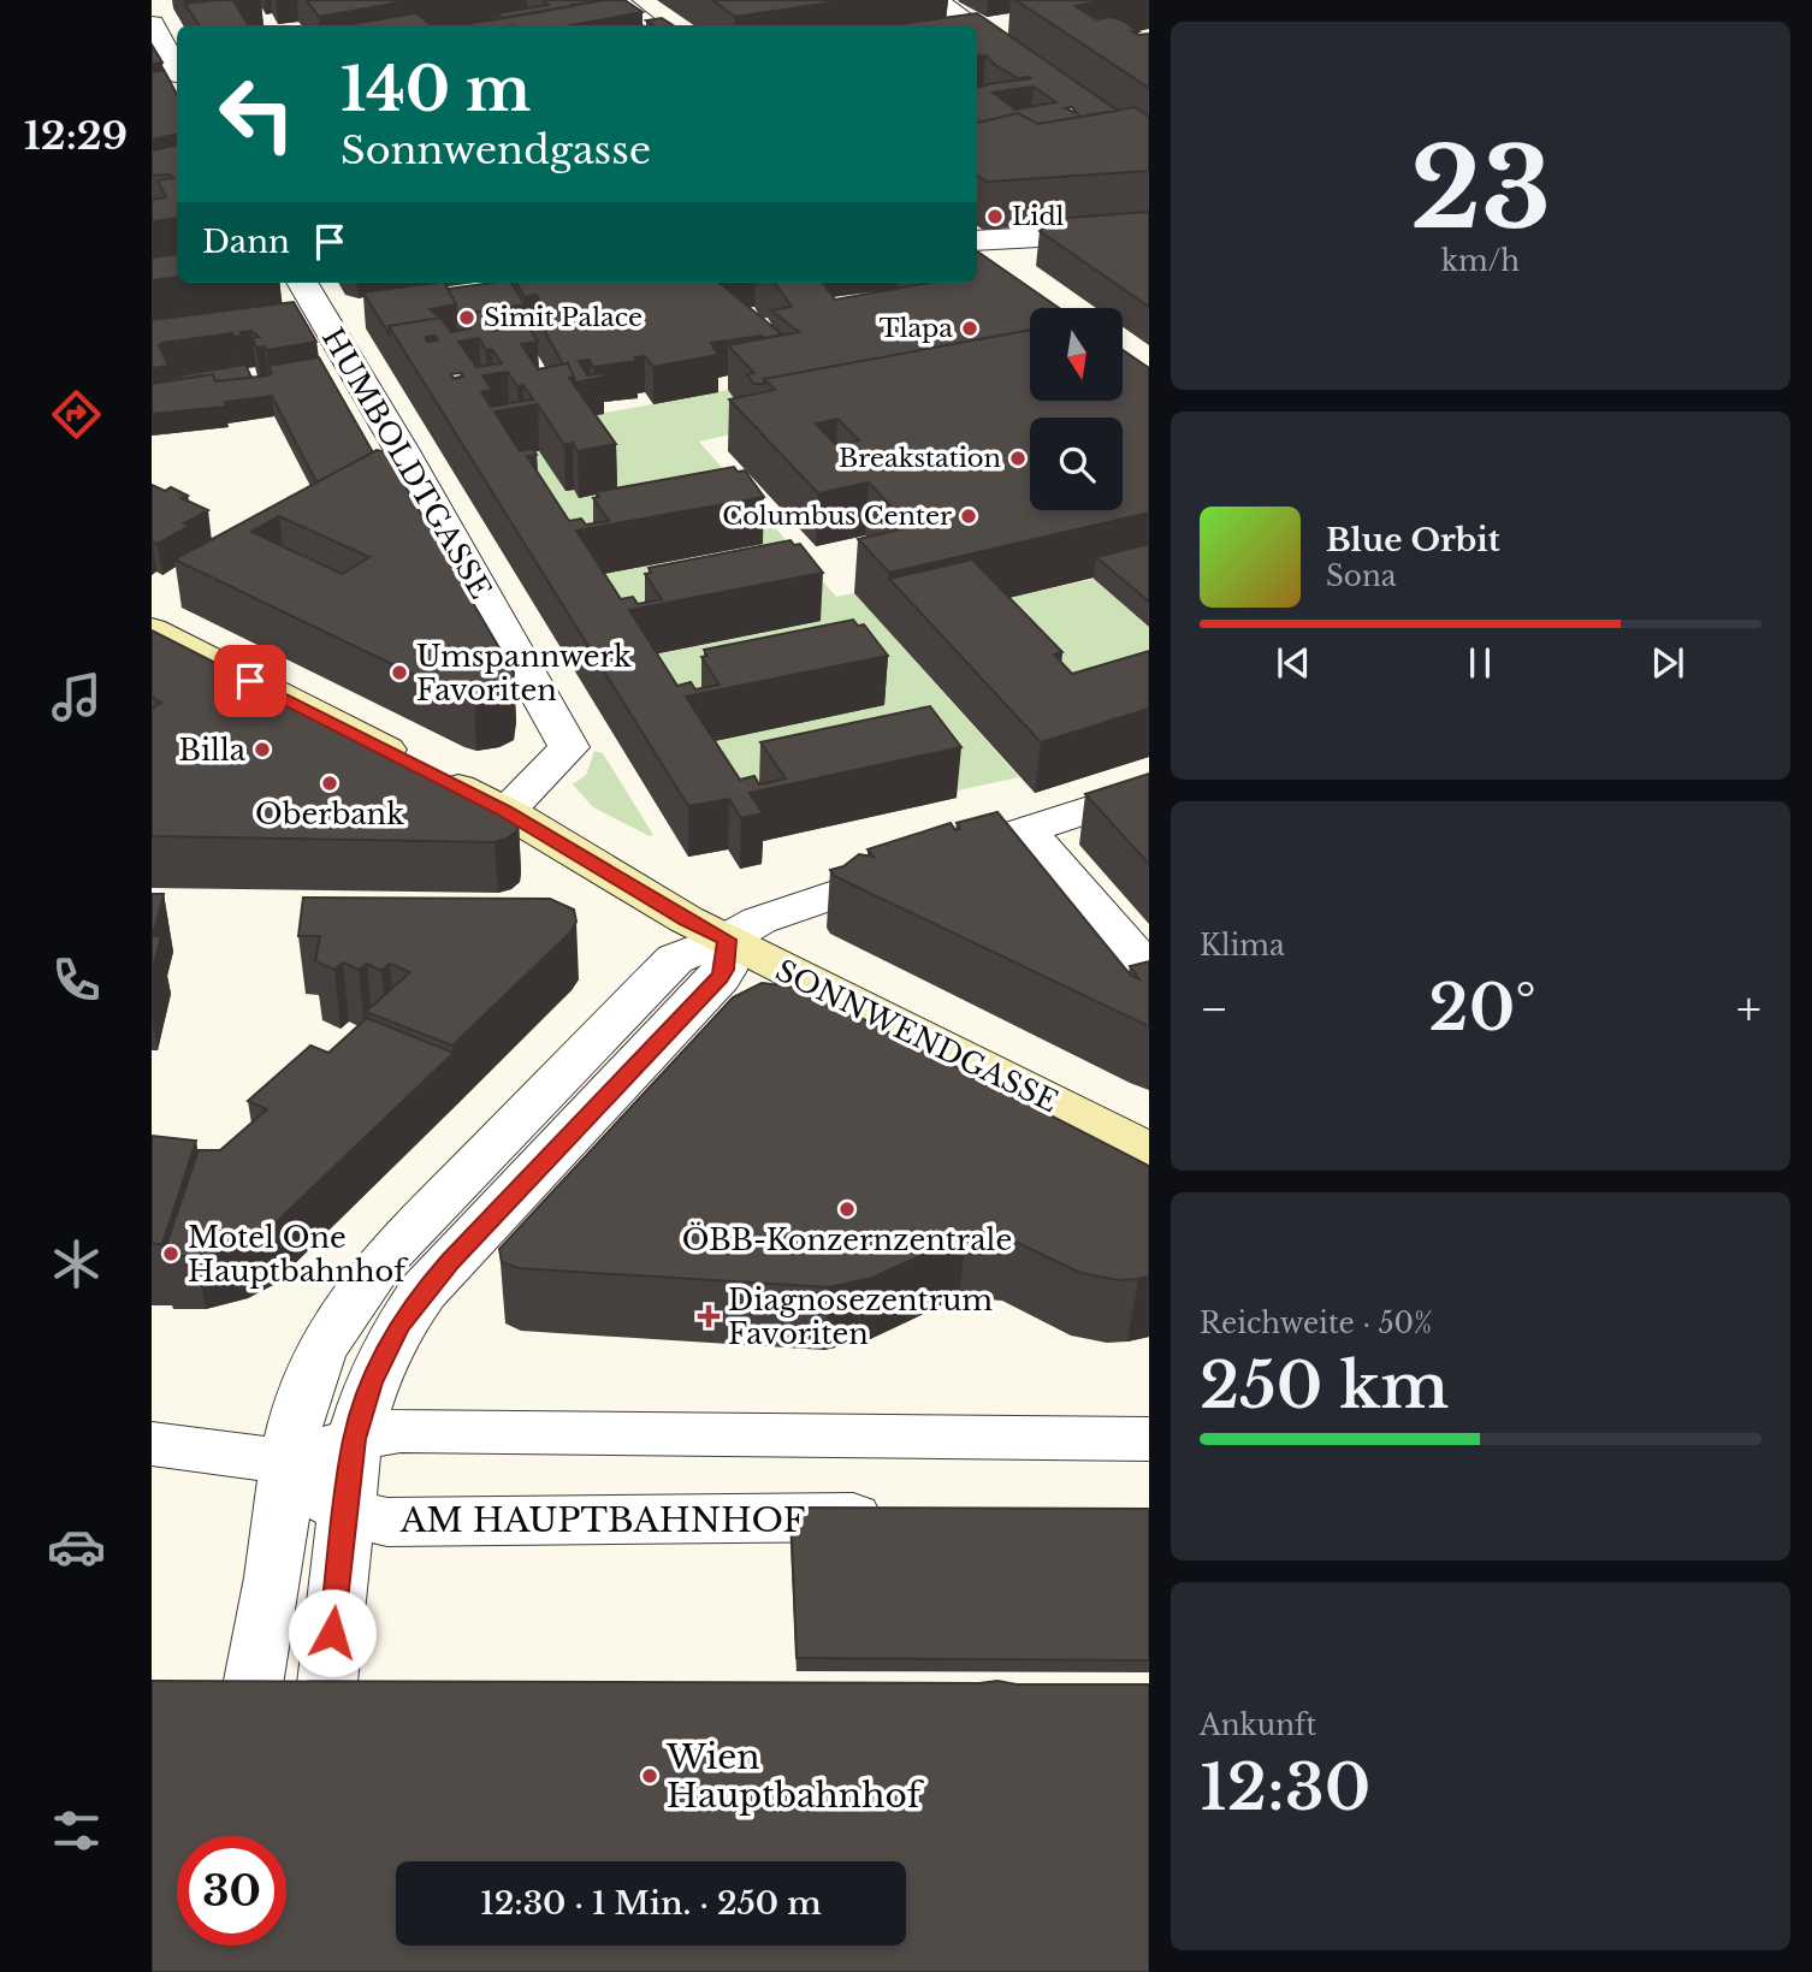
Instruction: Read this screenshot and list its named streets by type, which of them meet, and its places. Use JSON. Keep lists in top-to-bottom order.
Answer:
{
  "streets": {
    "main road": ["SONNWENDGASSE"],
    "street": ["HUMBOLDTGASSE", "AM HAUPTBAHNHOF"]
  },
  "crossings": [
    ["HUMBOLDTGASSE", "SONNWENDGASSE"]
  ],
  "places": {
    "other": [
      "Lidl",
      "Simit Palace",
      "Tlapa",
      "Breakstation",
      "Columbus Center",
      "Umspannwerk Favoriten",
      "Billa",
      "Oberbank",
      "ÖBB-Konzernzentrale",
      "Motel One Hauptbahnhof",
      "Wien Hauptbahnhof"
    ],
    "health": ["Diagnosezentrum Favoriten"]
  },
  "north": "bottom",
  "page": {
    "tabs": "12:29",
    "tile": [
      ["23", "km/h"],
      "Klima",
      ["Reichweite · 50%", "250 km"],
      ["Ankunft", "12:30"]
    ],
    "turn": ["140 m", "Sonnwendgasse"],
    "then": "Dann",
    "song": ["Blue Orbit", "Sona"],
    "heat": ["−", "20°", "+"],
    "limit": "30",
    "trip": "12:30 · 1 Min. · 250 m"
  }
}
